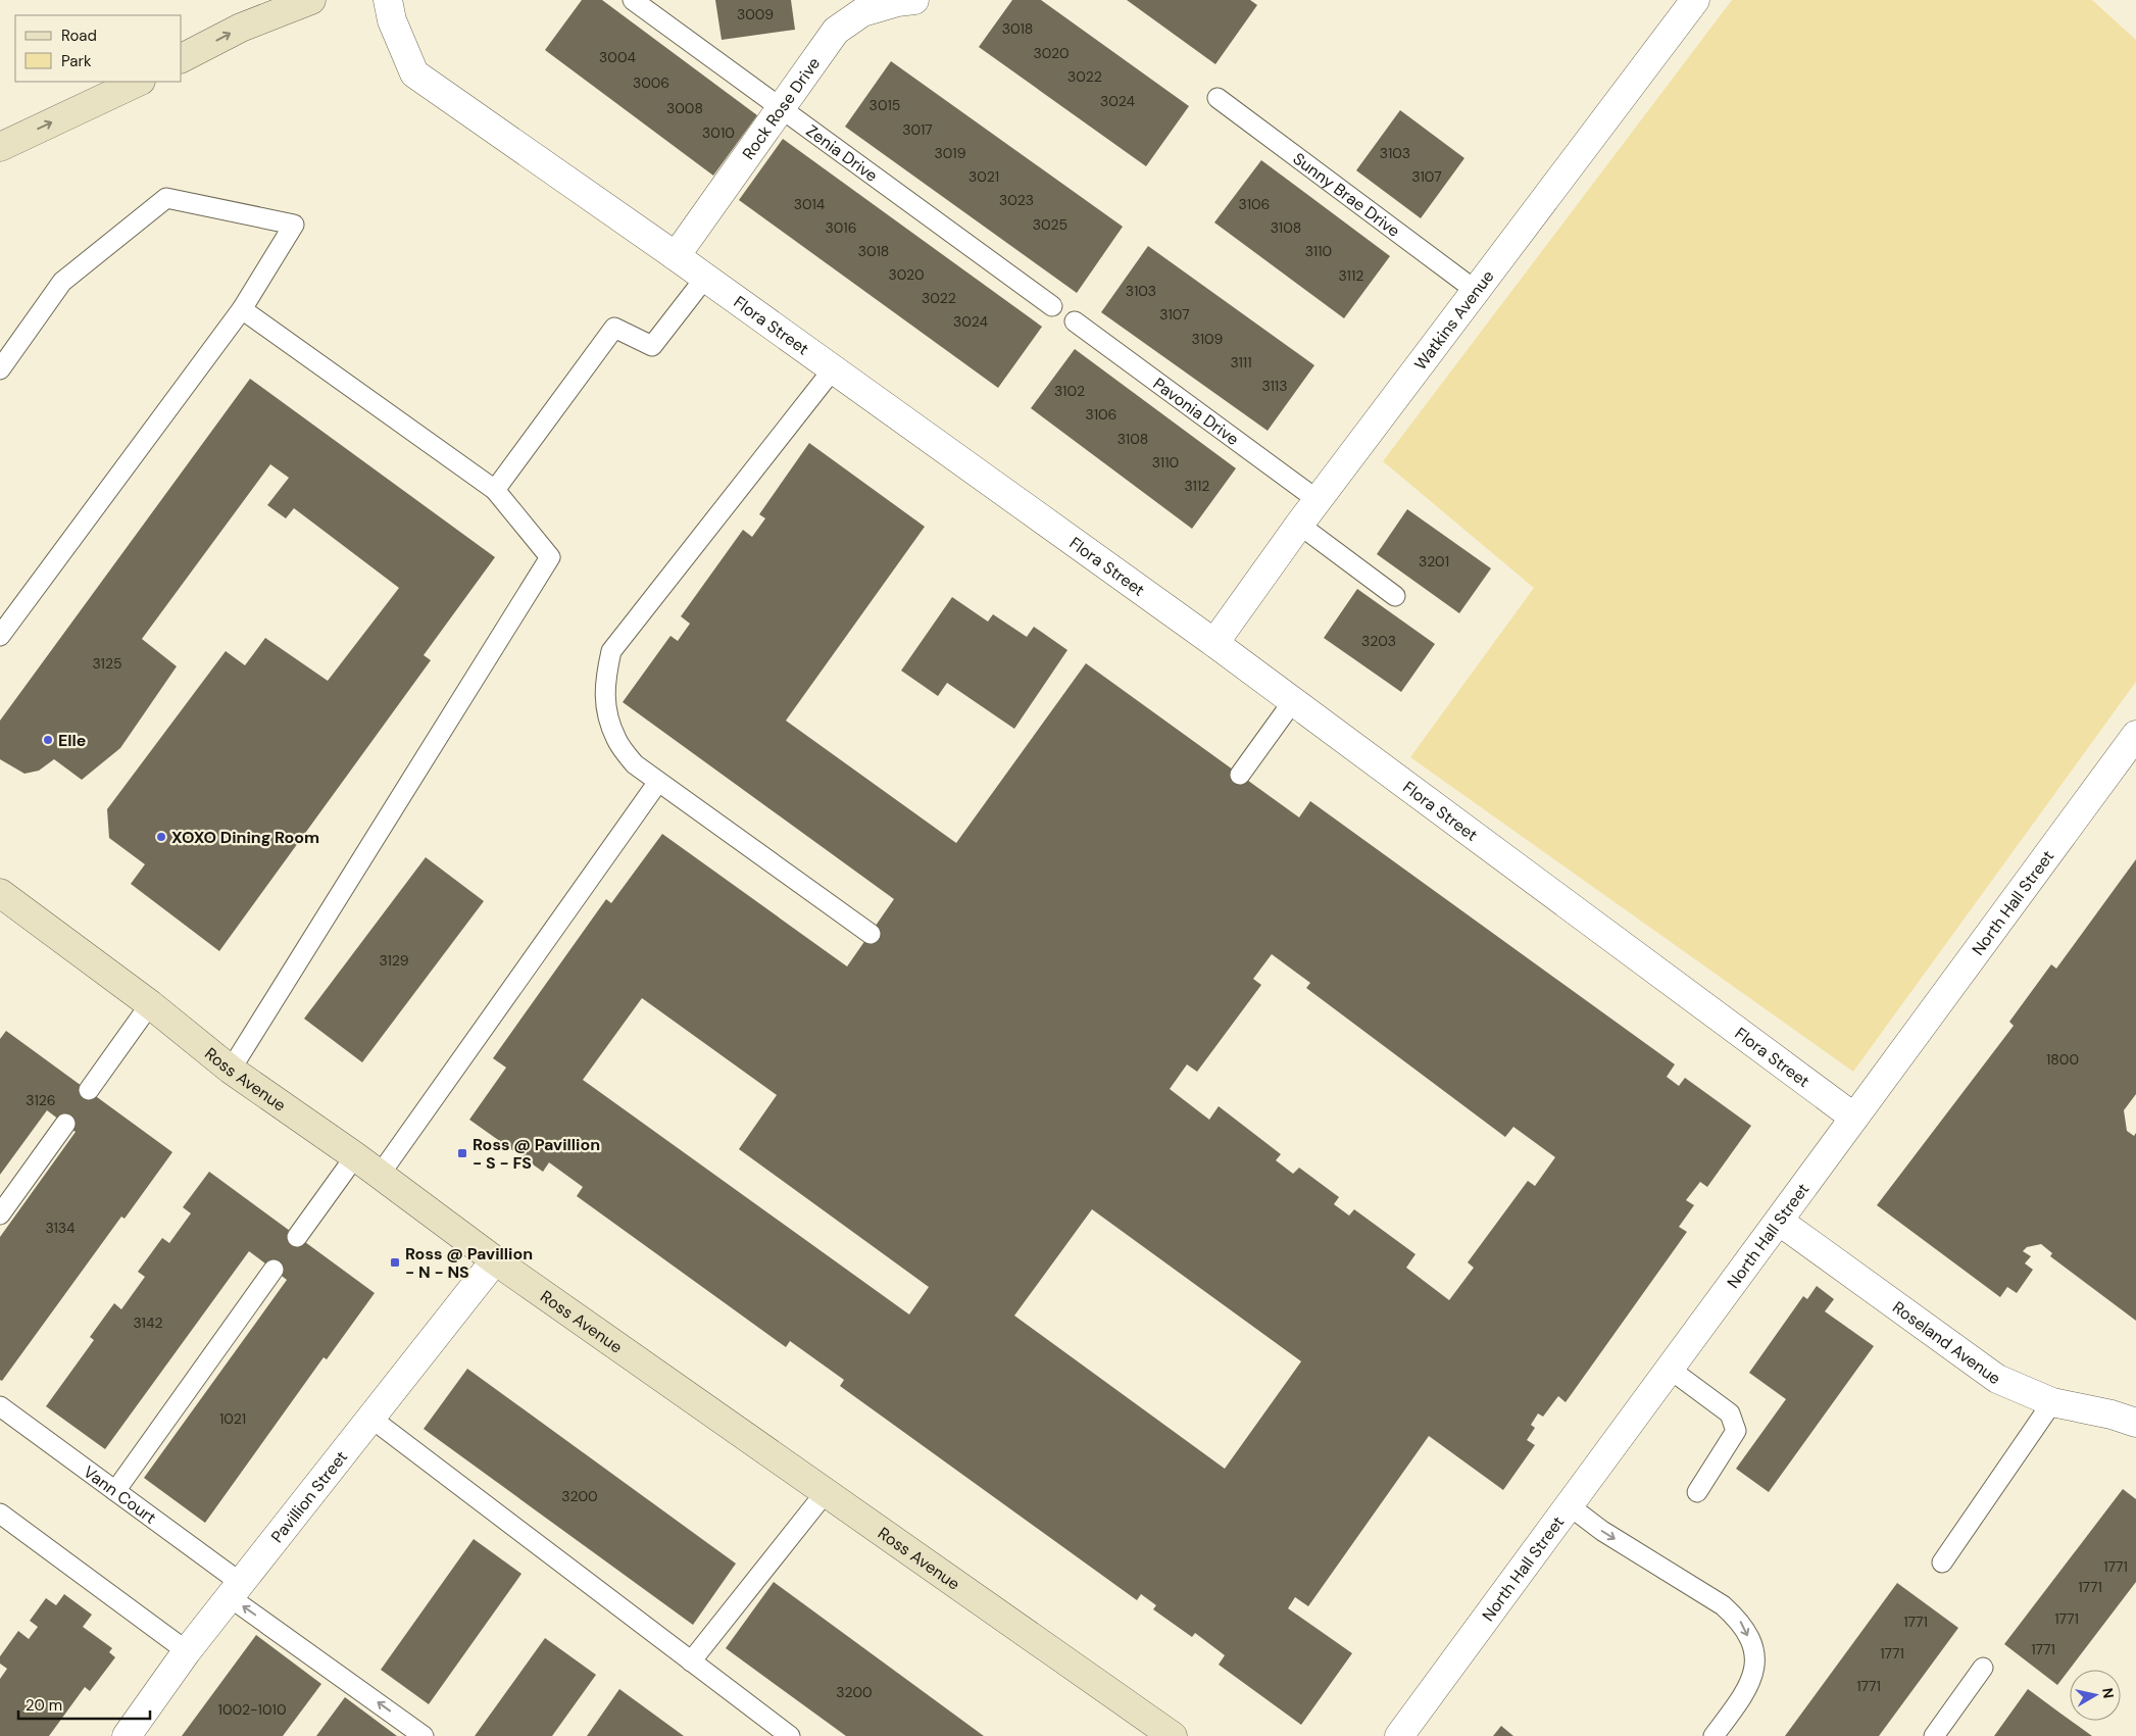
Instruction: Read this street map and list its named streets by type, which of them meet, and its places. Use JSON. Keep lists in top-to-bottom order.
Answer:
{
  "streets": {
    "main road": ["Ross Avenue"],
    "street": [
      "Rock Rose Drive",
      "Watkins Avenue",
      "Flora Street",
      "North Hall Street",
      "Roseland Avenue",
      "Pavillion Street"
    ],
    "lane": [
      "Zenia Drive",
      "Sunny Brae Drive",
      "Pavonia Drive",
      "Vann Court"
    ]
  },
  "crossings": [
    ["Rock Rose Drive", "Zenia Drive"],
    ["Rock Rose Drive", "Flora Street"],
    ["Sunny Brae Drive", "Watkins Avenue"],
    ["Watkins Avenue", "Flora Street"],
    ["Watkins Avenue", "Pavonia Drive"],
    ["Flora Street", "North Hall Street"],
    ["North Hall Street", "Roseland Avenue"],
    ["Ross Avenue", "Pavillion Street"],
    ["Vann Court", "Pavillion Street"]
  ],
  "one_way": ["Vann Court"],
  "places": {
    "other": ["Elle", "XOXO Dining Room"],
    "transit": ["Ross @ Pavillion - S - FS", "Ross @ Pavillion - N - NS"]
  },
  "house_numbers": [
    "3009",
    "3018",
    "3020",
    "3004",
    "3022",
    "3006",
    "3024",
    "3015",
    "3008",
    "3017",
    "3010",
    "3019",
    "3103",
    "3021",
    "3107",
    "3023",
    "3014",
    "3106",
    "3025",
    "3016",
    "3108",
    "3018",
    "3110",
    "3020",
    "3112",
    "3103",
    "3022",
    "3107",
    "3024",
    "3109",
    "3111",
    "3113",
    "3102",
    "3106",
    "3108",
    "3110",
    "3112",
    "3201",
    "3203",
    "3125",
    "3129",
    "1800",
    "3126",
    "3134",
    "3142",
    "1021",
    "3200",
    "1771",
    "1771",
    "1771",
    "1771",
    "1771",
    "1771",
    "1771",
    "3200",
    "1002-1010"
  ],
  "legend": ["Road", "Park"],
  "scale_bar": "20 m",
  "north": "right"
}
